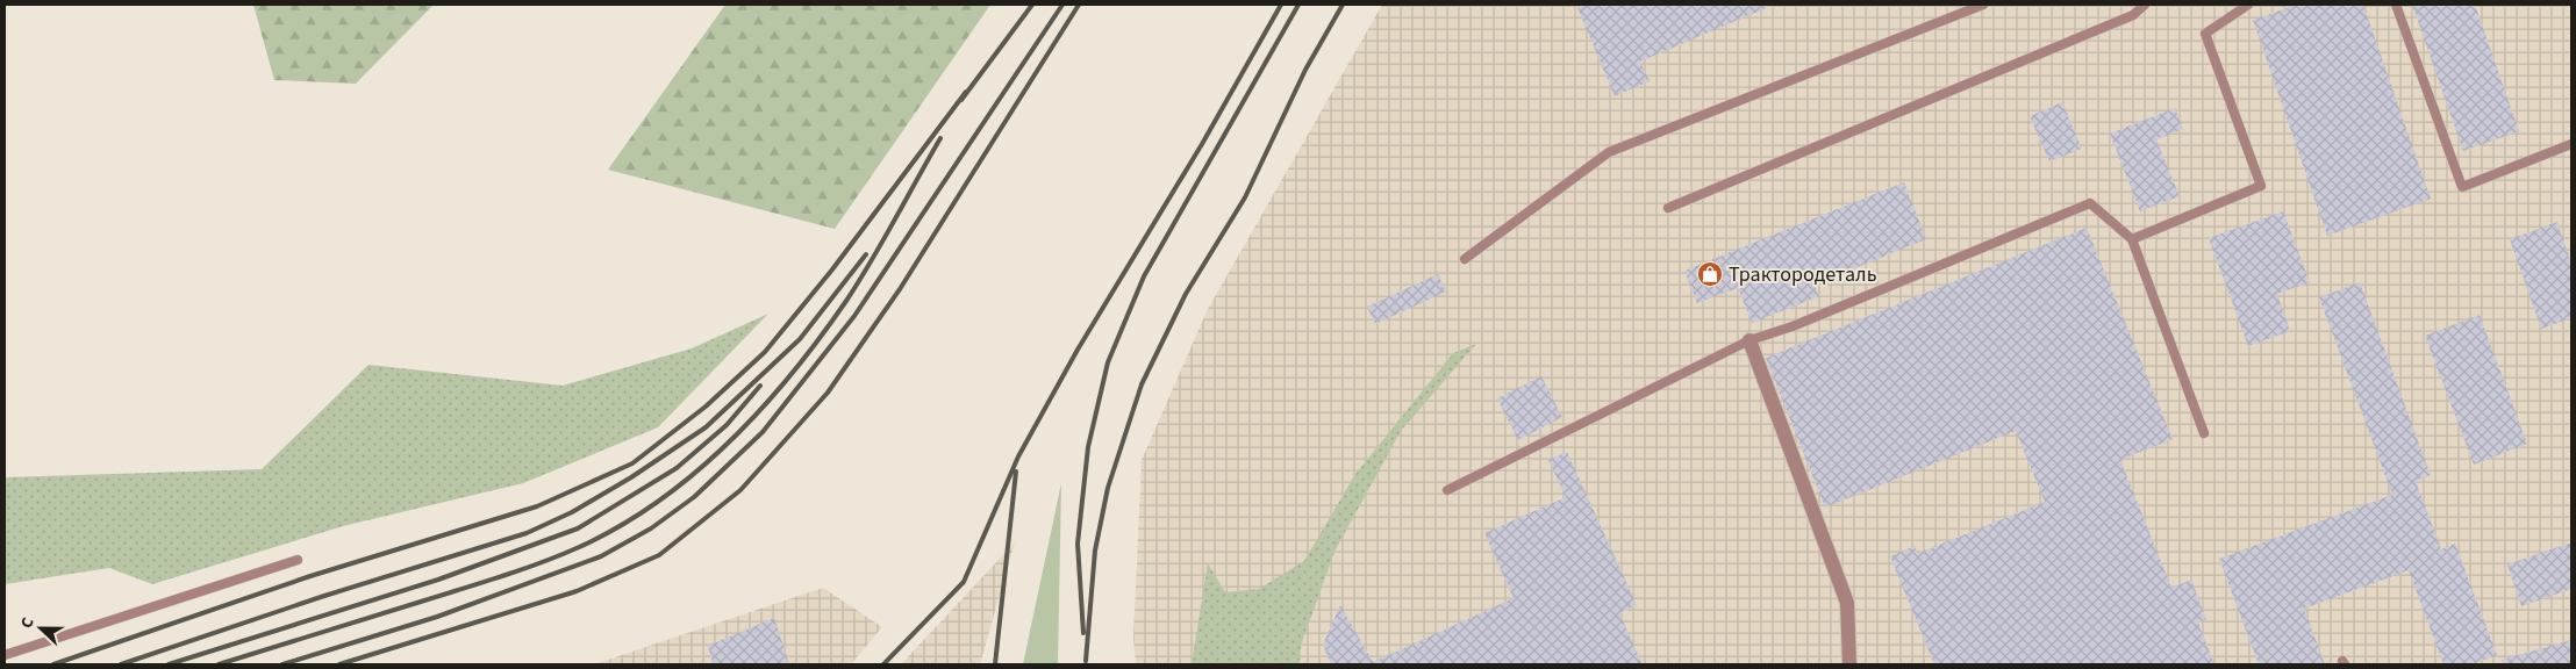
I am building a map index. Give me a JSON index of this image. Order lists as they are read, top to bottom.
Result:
{
  "places": {
    "shop": ["Трактородеталь"]
  },
  "north": "left"
}
